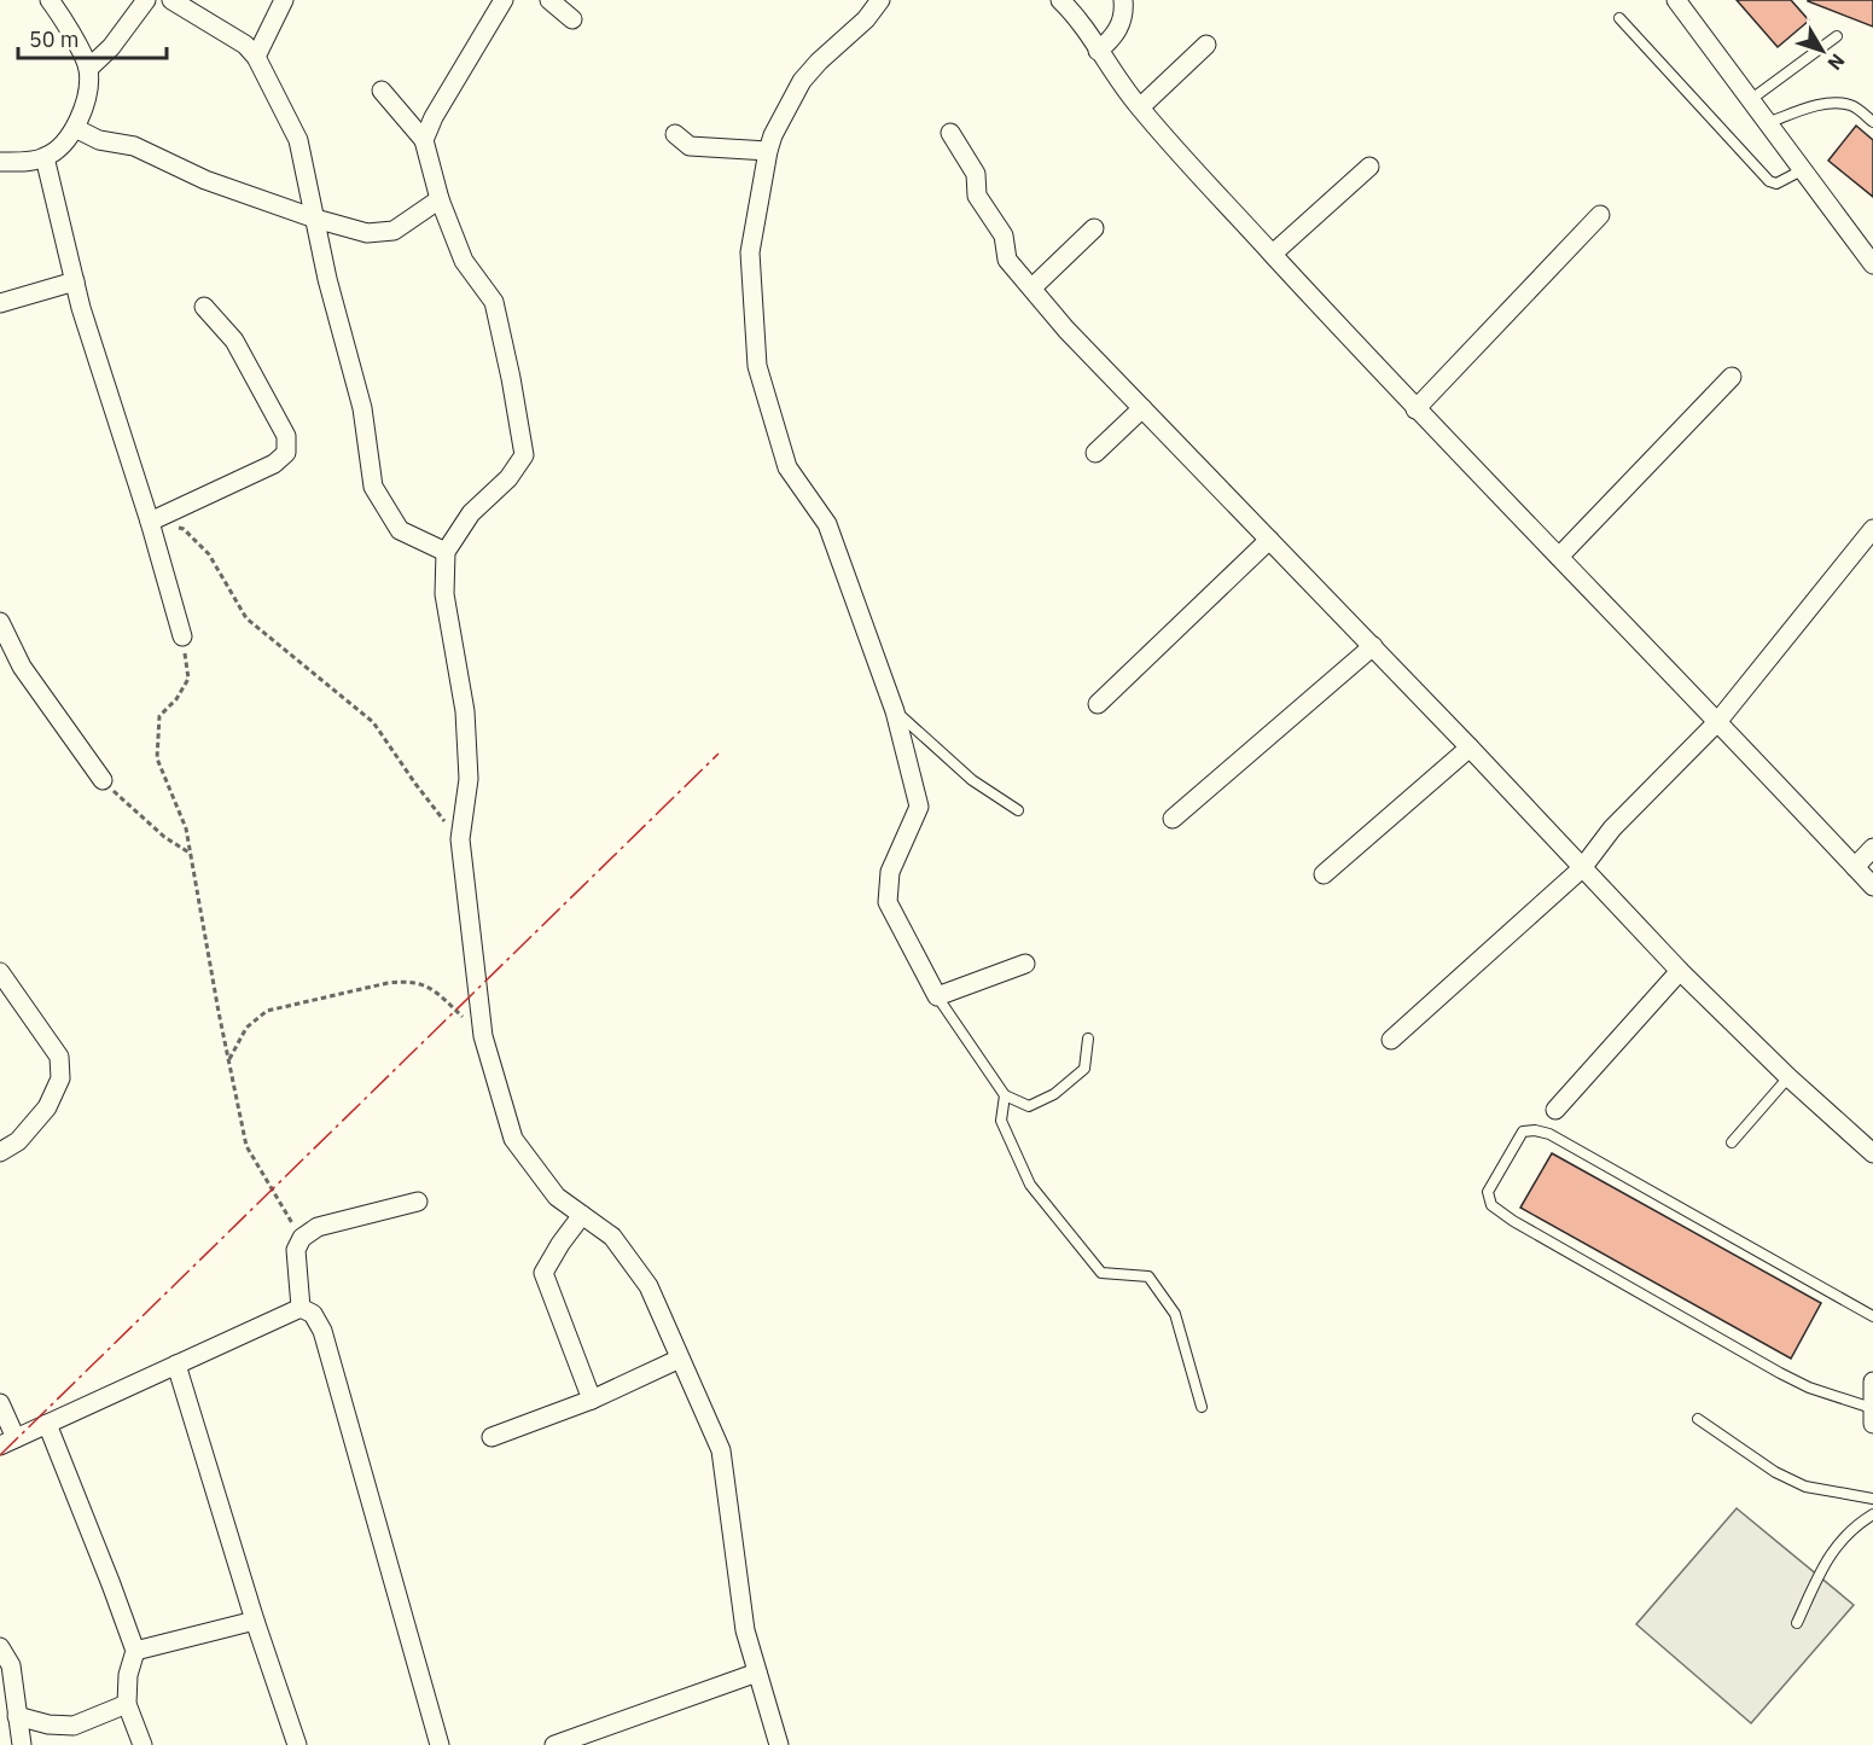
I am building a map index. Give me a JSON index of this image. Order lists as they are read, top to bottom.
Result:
{
  "scale_bar": "50 m",
  "north": "bottom right"
}
